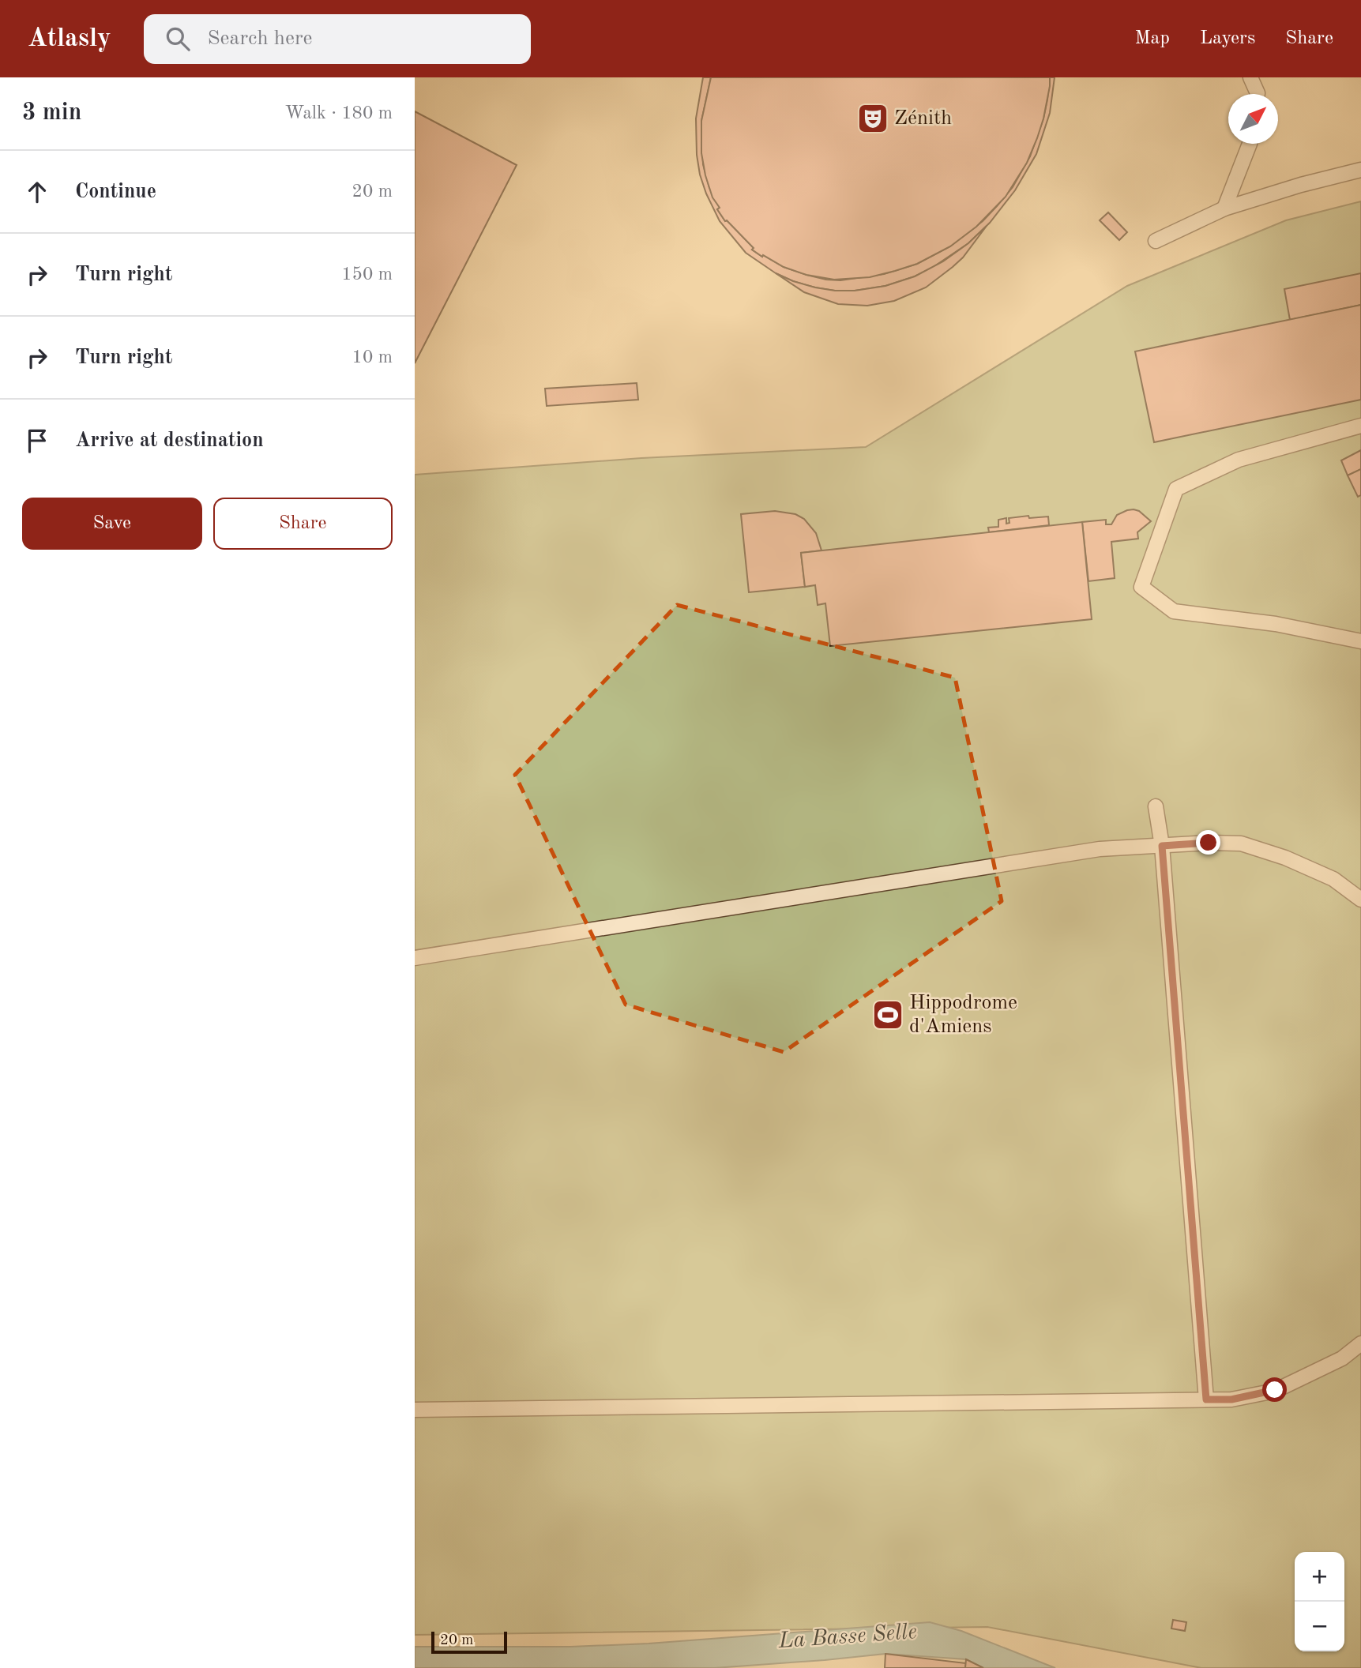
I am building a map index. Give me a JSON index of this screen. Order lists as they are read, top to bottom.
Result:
{
  "water": ["La Basse Selle"],
  "places": {
    "theatre": ["Zénith"],
    "sports": ["Hippodrome d'Amiens"]
  },
  "scale_bar": "20 m",
  "north": "top right",
  "page": {
    "header": "Atlasly",
    "search": "Search here",
    "nav": ["Map", "Layers", "Share"],
    "heading": ["3 min", "Walk · 180 m"],
    "list": [
      ["Continue", "20 m"],
      ["Turn right", "150 m"],
      ["Turn right", "10 m"],
      "Arrive at destination"
    ],
    "buttons": ["Save", "Share"],
    "map_buttons": ["+", "−"],
    "scale": "20 m"
  }
}
